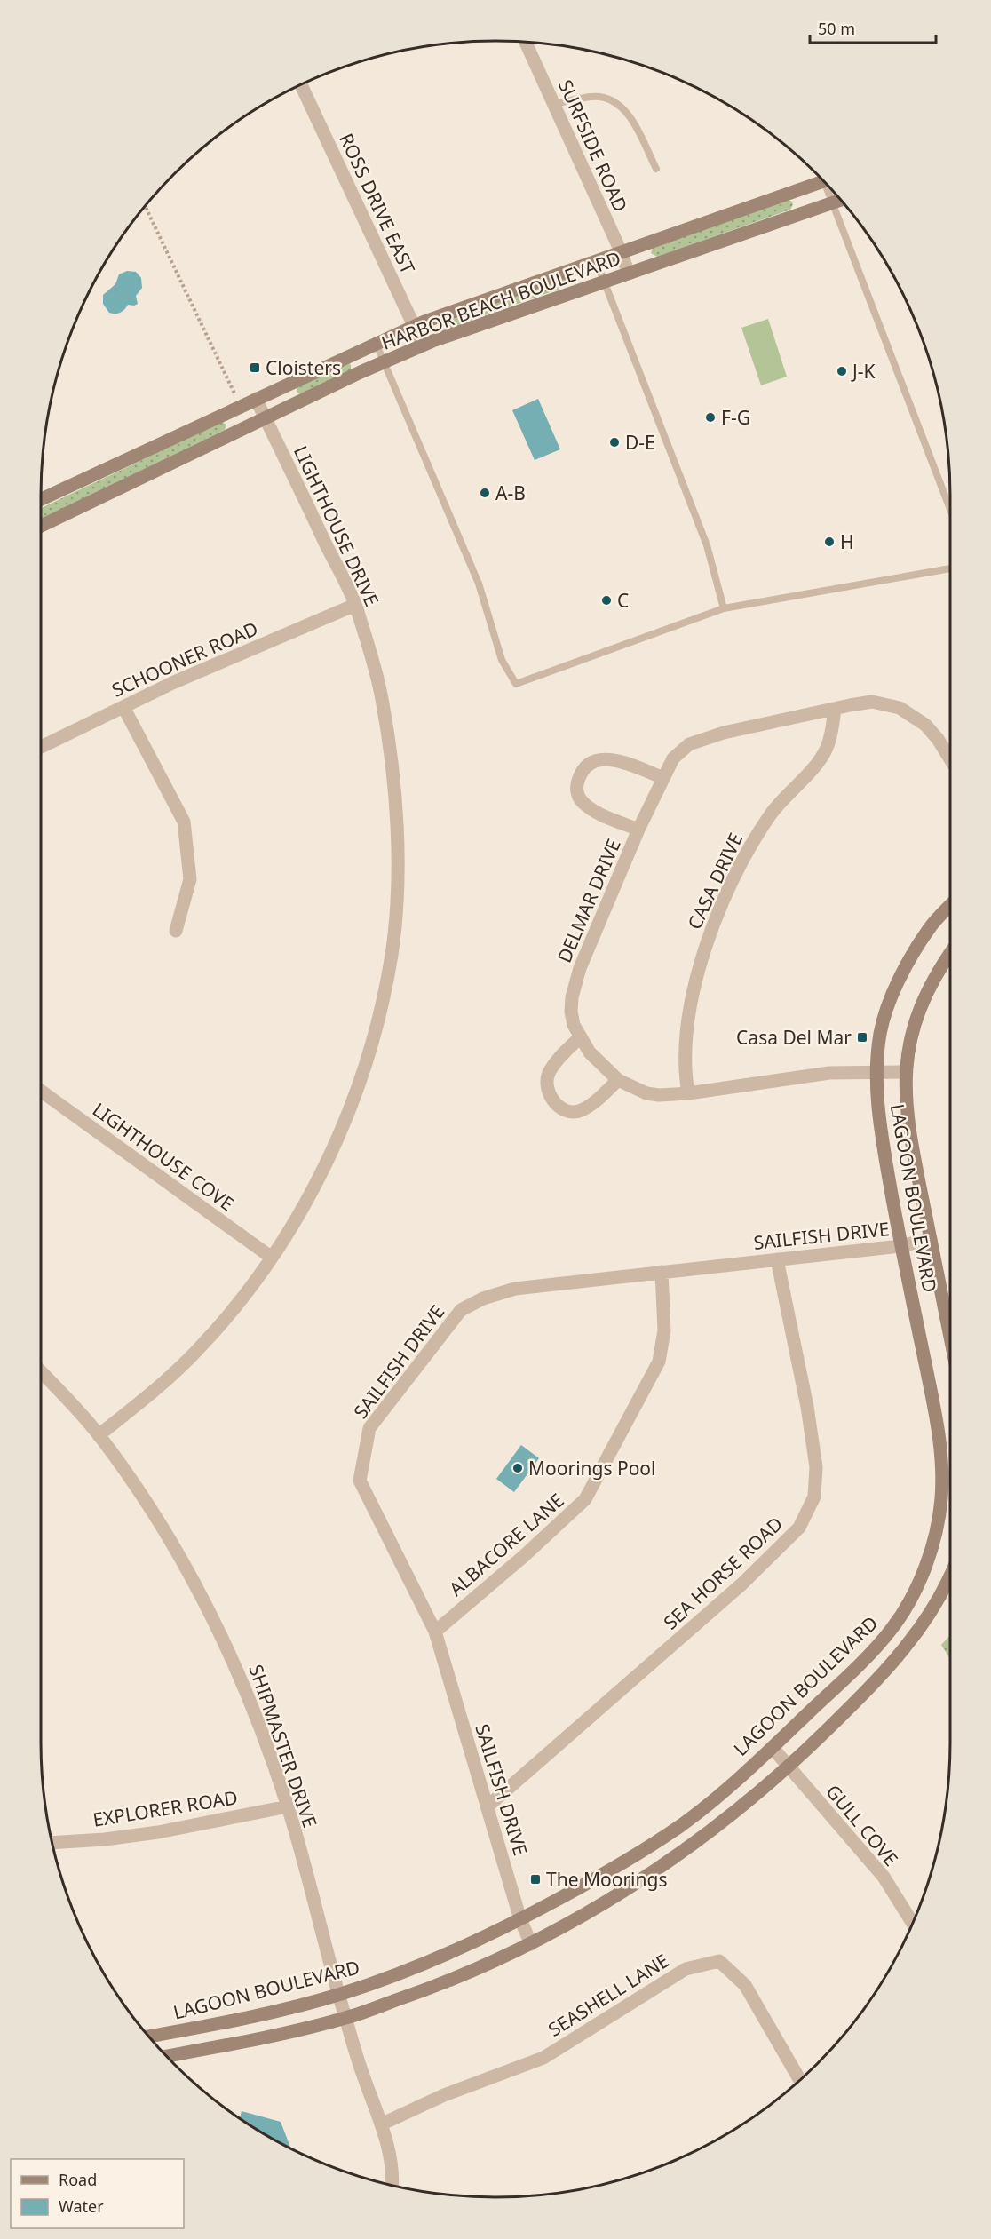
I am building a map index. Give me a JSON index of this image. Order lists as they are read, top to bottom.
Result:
{
  "streets": {
    "street": [
      "SURFSIDE ROAD",
      "ROSS DRIVE EAST",
      "HARBOR BEACH BOULEVARD",
      "LIGHTHOUSE DRIVE",
      "SCHOONER ROAD",
      "CASA DRIVE",
      "DELMAR DRIVE",
      "LIGHTHOUSE COVE",
      "LAGOON BOULEVARD",
      "SAILFISH DRIVE",
      "ALBACORE LANE",
      "SEA HORSE ROAD",
      "SHIPMASTER DRIVE",
      "EXPLORER ROAD",
      "GULL COVE",
      "SEASHELL LANE"
    ]
  },
  "crossings": [
    ["SURFSIDE ROAD", "HARBOR BEACH BOULEVARD"],
    ["ROSS DRIVE EAST", "HARBOR BEACH BOULEVARD"],
    ["HARBOR BEACH BOULEVARD", "LIGHTHOUSE DRIVE"],
    ["LIGHTHOUSE DRIVE", "SCHOONER ROAD"],
    ["LIGHTHOUSE DRIVE", "LIGHTHOUSE COVE"],
    ["LIGHTHOUSE DRIVE", "SHIPMASTER DRIVE"],
    ["CASA DRIVE", "DELMAR DRIVE"],
    ["DELMAR DRIVE", "LAGOON BOULEVARD"],
    ["LAGOON BOULEVARD", "SAILFISH DRIVE"],
    ["LAGOON BOULEVARD", "SHIPMASTER DRIVE"],
    ["LAGOON BOULEVARD", "GULL COVE"],
    ["SAILFISH DRIVE", "ALBACORE LANE"],
    ["SAILFISH DRIVE", "SEA HORSE ROAD"],
    ["SHIPMASTER DRIVE", "EXPLORER ROAD"],
    ["SHIPMASTER DRIVE", "SEASHELL LANE"]
  ],
  "places": {
    "transit": ["Cloisters", "Casa Del Mar", "The Moorings"],
    "other": [
      "J-K",
      "F-G",
      "D-E",
      "A-B",
      "H",
      "C",
      "Moorings Pool"
    ]
  },
  "legend": ["Road", "Water"],
  "scale_bar": "50 m"
}
